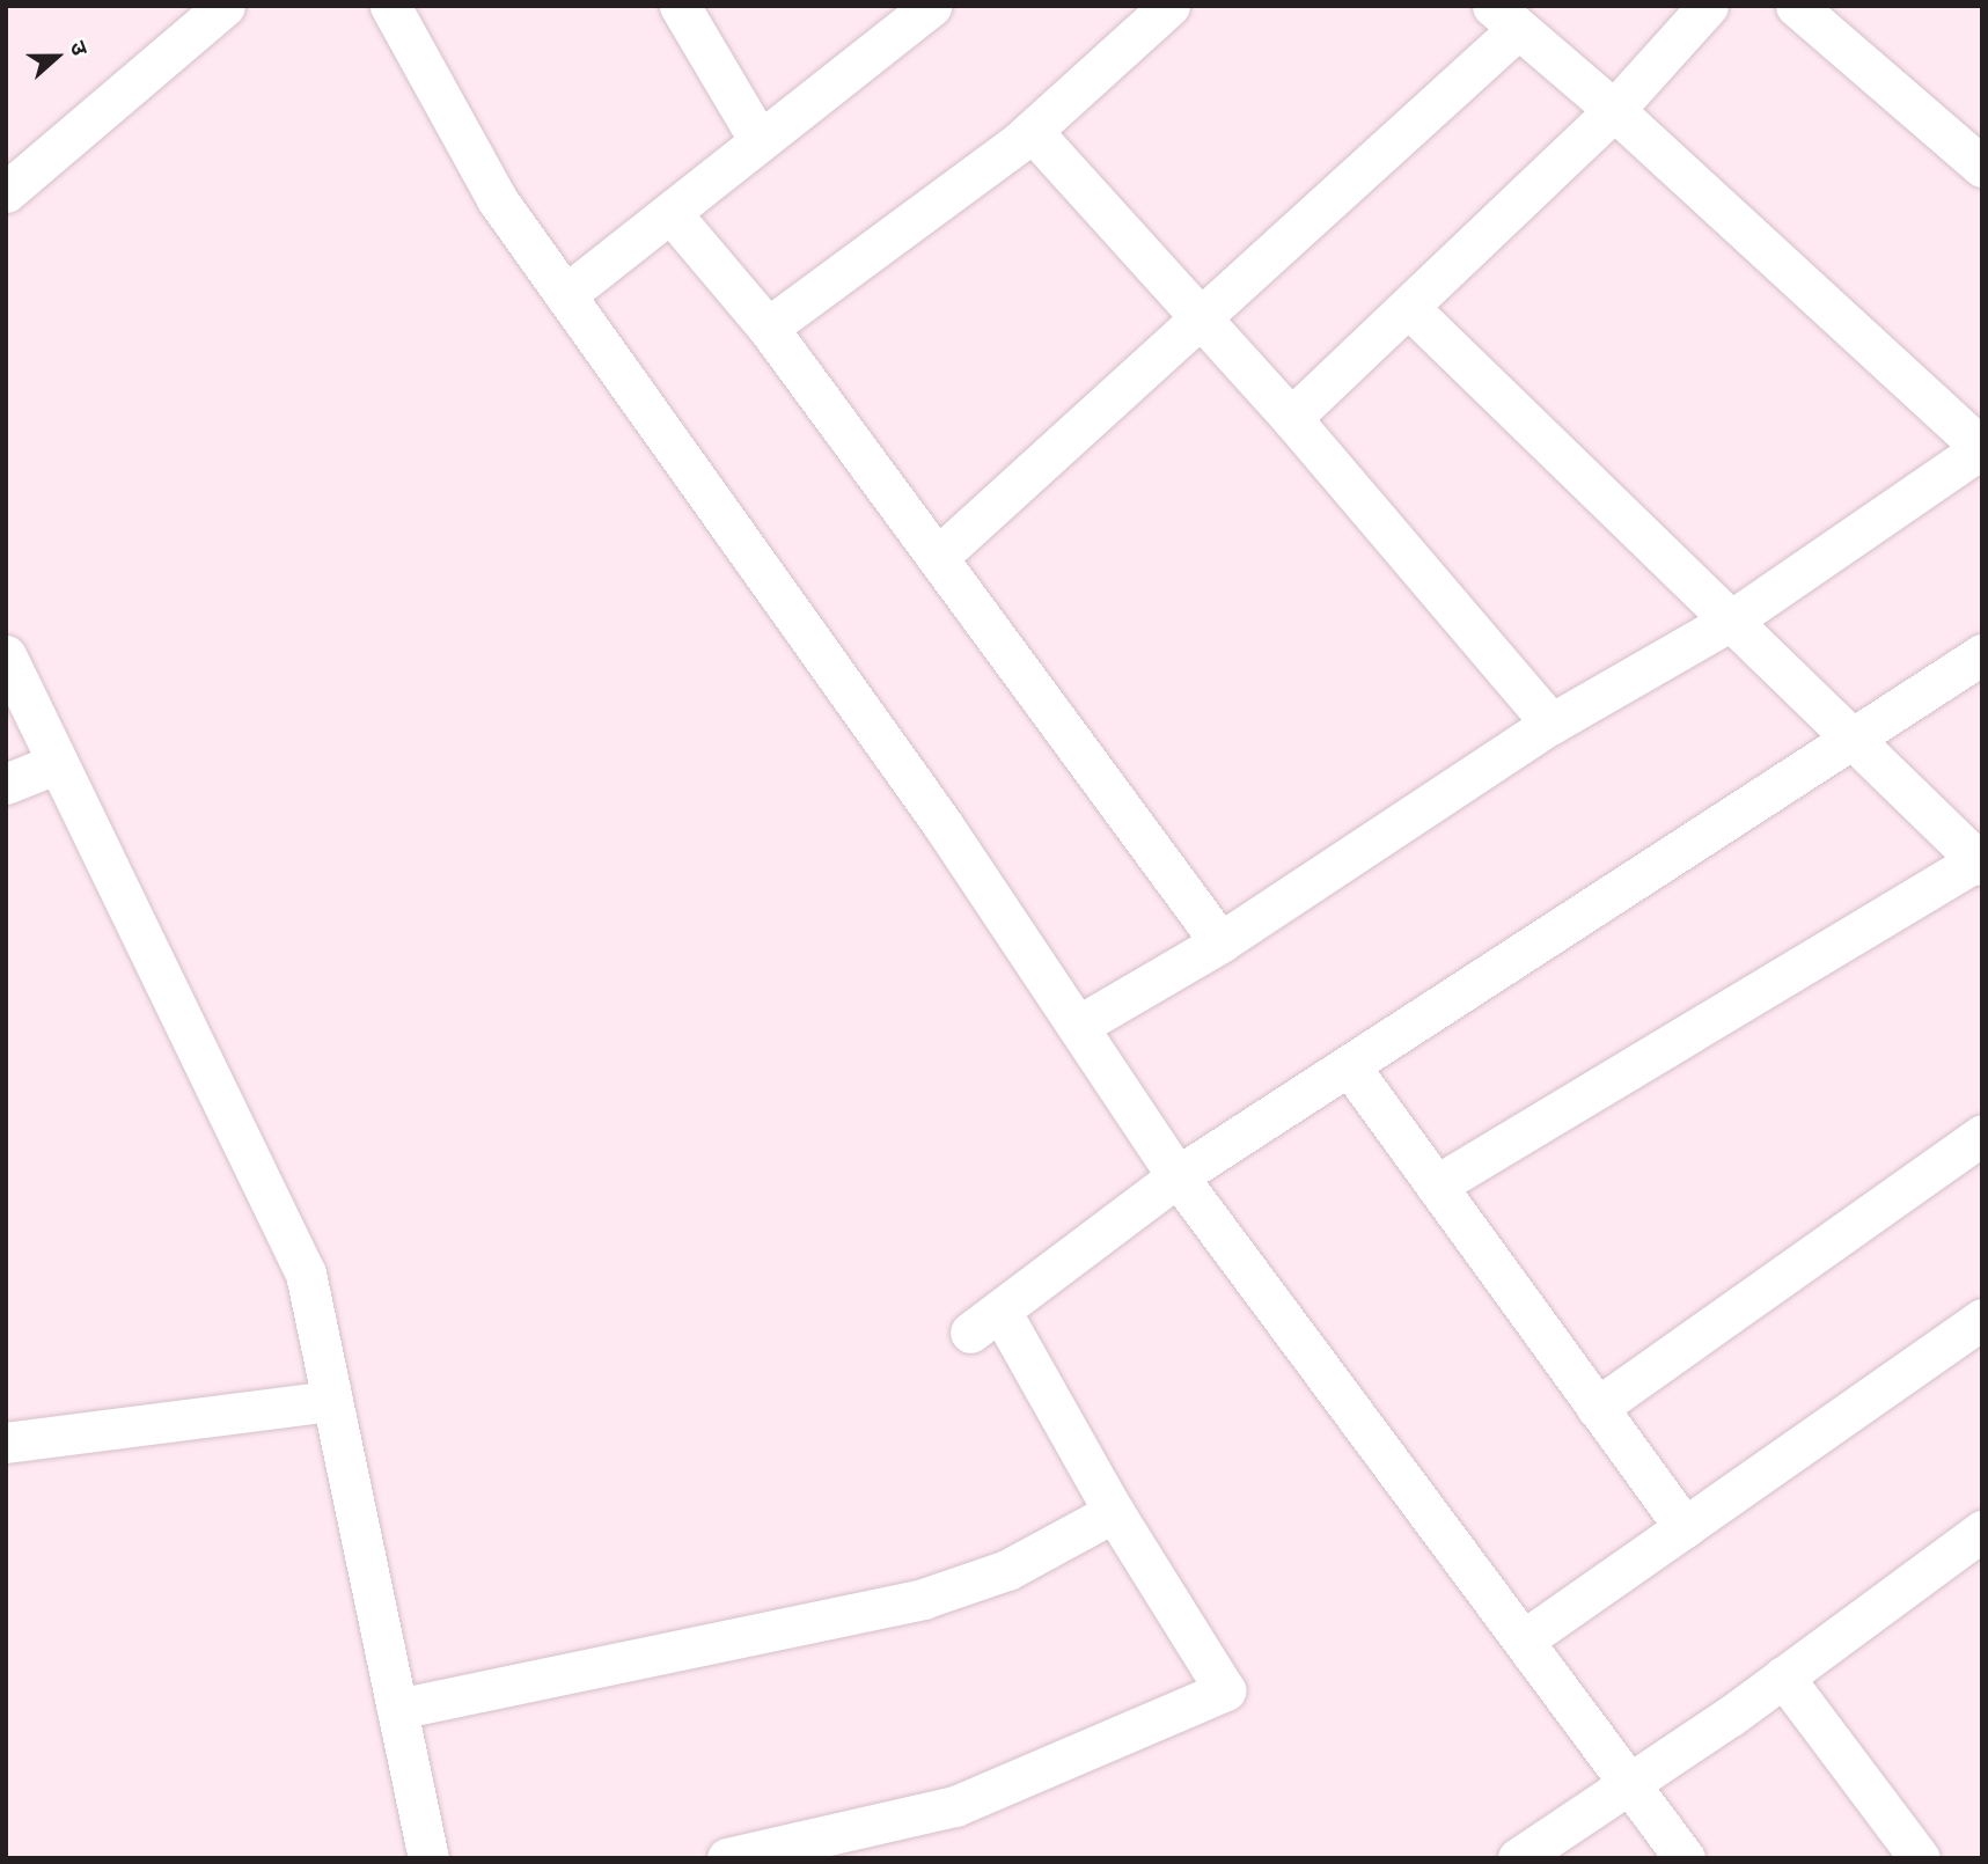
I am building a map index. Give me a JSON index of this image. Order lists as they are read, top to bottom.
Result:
{
  "north": "right"
}
